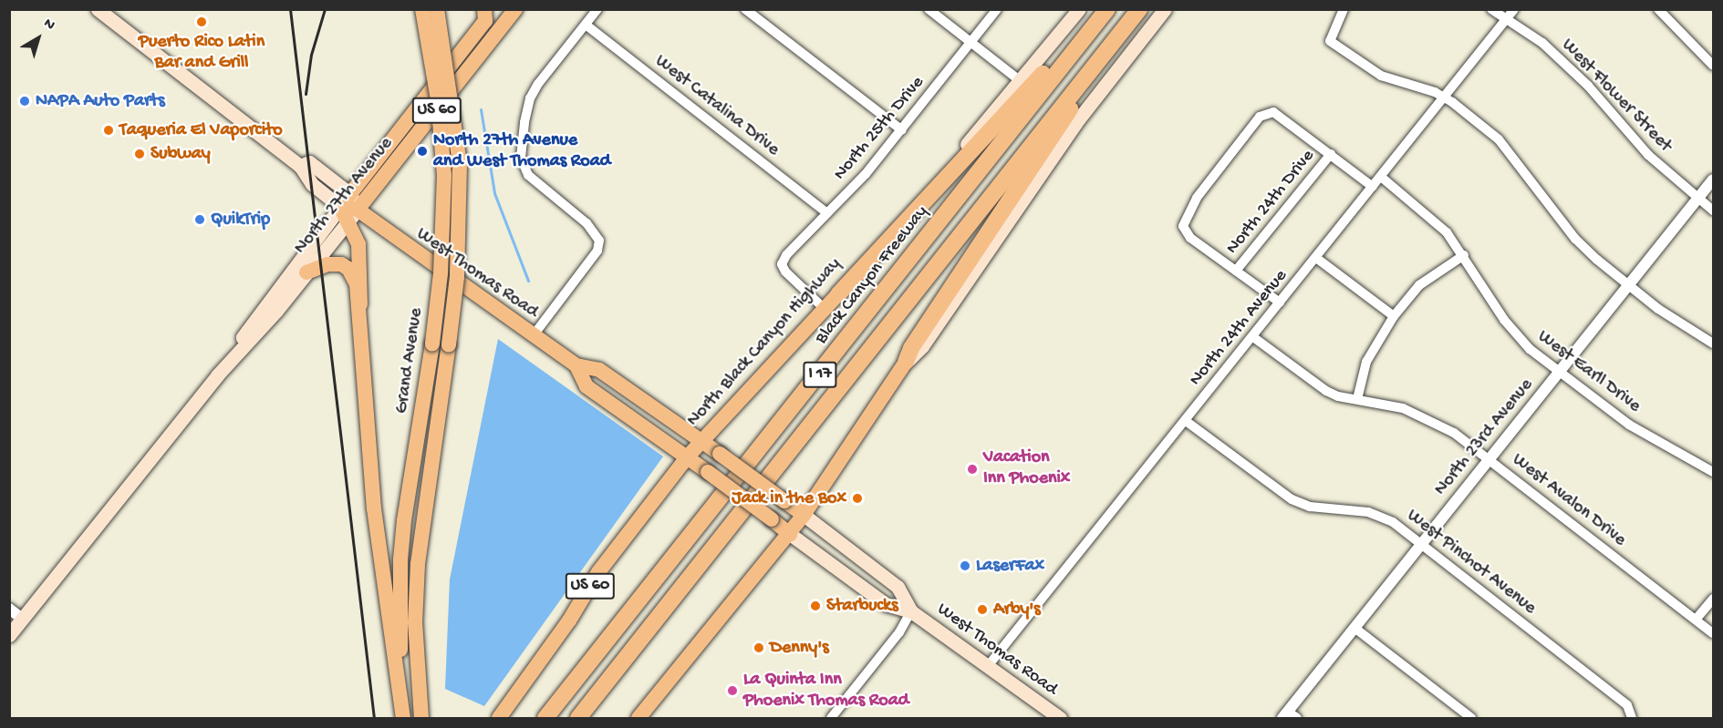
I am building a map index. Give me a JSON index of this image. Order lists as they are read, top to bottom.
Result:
{
  "streets": {
    "highway": ["Black Canyon Freeway", "I 17"],
    "main road": [
      "US 60",
      "North 27th Avenue",
      "West Thomas Road",
      "North Black Canyon Highway",
      "Grand Avenue"
    ],
    "street": [
      "West Flower Street",
      "West Catalina Drive",
      "North 25th Drive",
      "North 24th Drive",
      "North 24th Avenue",
      "West Earll Drive",
      "North 23rd Avenue",
      "West Avalon Drive",
      "West Pinchot Avenue"
    ]
  },
  "crossings": [
    ["West Flower Street", "North 24th Avenue"],
    ["West Flower Street", "North 23rd Avenue"],
    ["West Catalina Drive", "North 25th Drive"],
    ["North 25th Drive", "North Black Canyon Highway"],
    ["North 27th Avenue", "West Thomas Road"],
    ["West Thomas Road", "North 24th Avenue"],
    ["West Thomas Road", "North Black Canyon Highway"],
    ["North 24th Avenue", "West Earll Drive"],
    ["North 24th Avenue", "West Avalon Drive"],
    ["North 24th Avenue", "West Pinchot Avenue"],
    ["West Earll Drive", "North 23rd Avenue"],
    ["North 23rd Avenue", "West Avalon Drive"],
    ["North 23rd Avenue", "West Pinchot Avenue"]
  ],
  "places": [
    "Puerto Rico Latin Bar and Grill",
    "NAPA Auto Parts",
    "Taqueria El Vaporcito",
    "North 27th Avenue and West Thomas Road",
    "Subway",
    "QuikTrip",
    "Vacation Inn Phoenix",
    "Jack in the Box",
    "LaserFax",
    "Starbucks",
    "Arby's",
    "Denny's",
    "La Quinta Inn Phoenix Thomas Road"
  ],
  "north": "top right"
}
